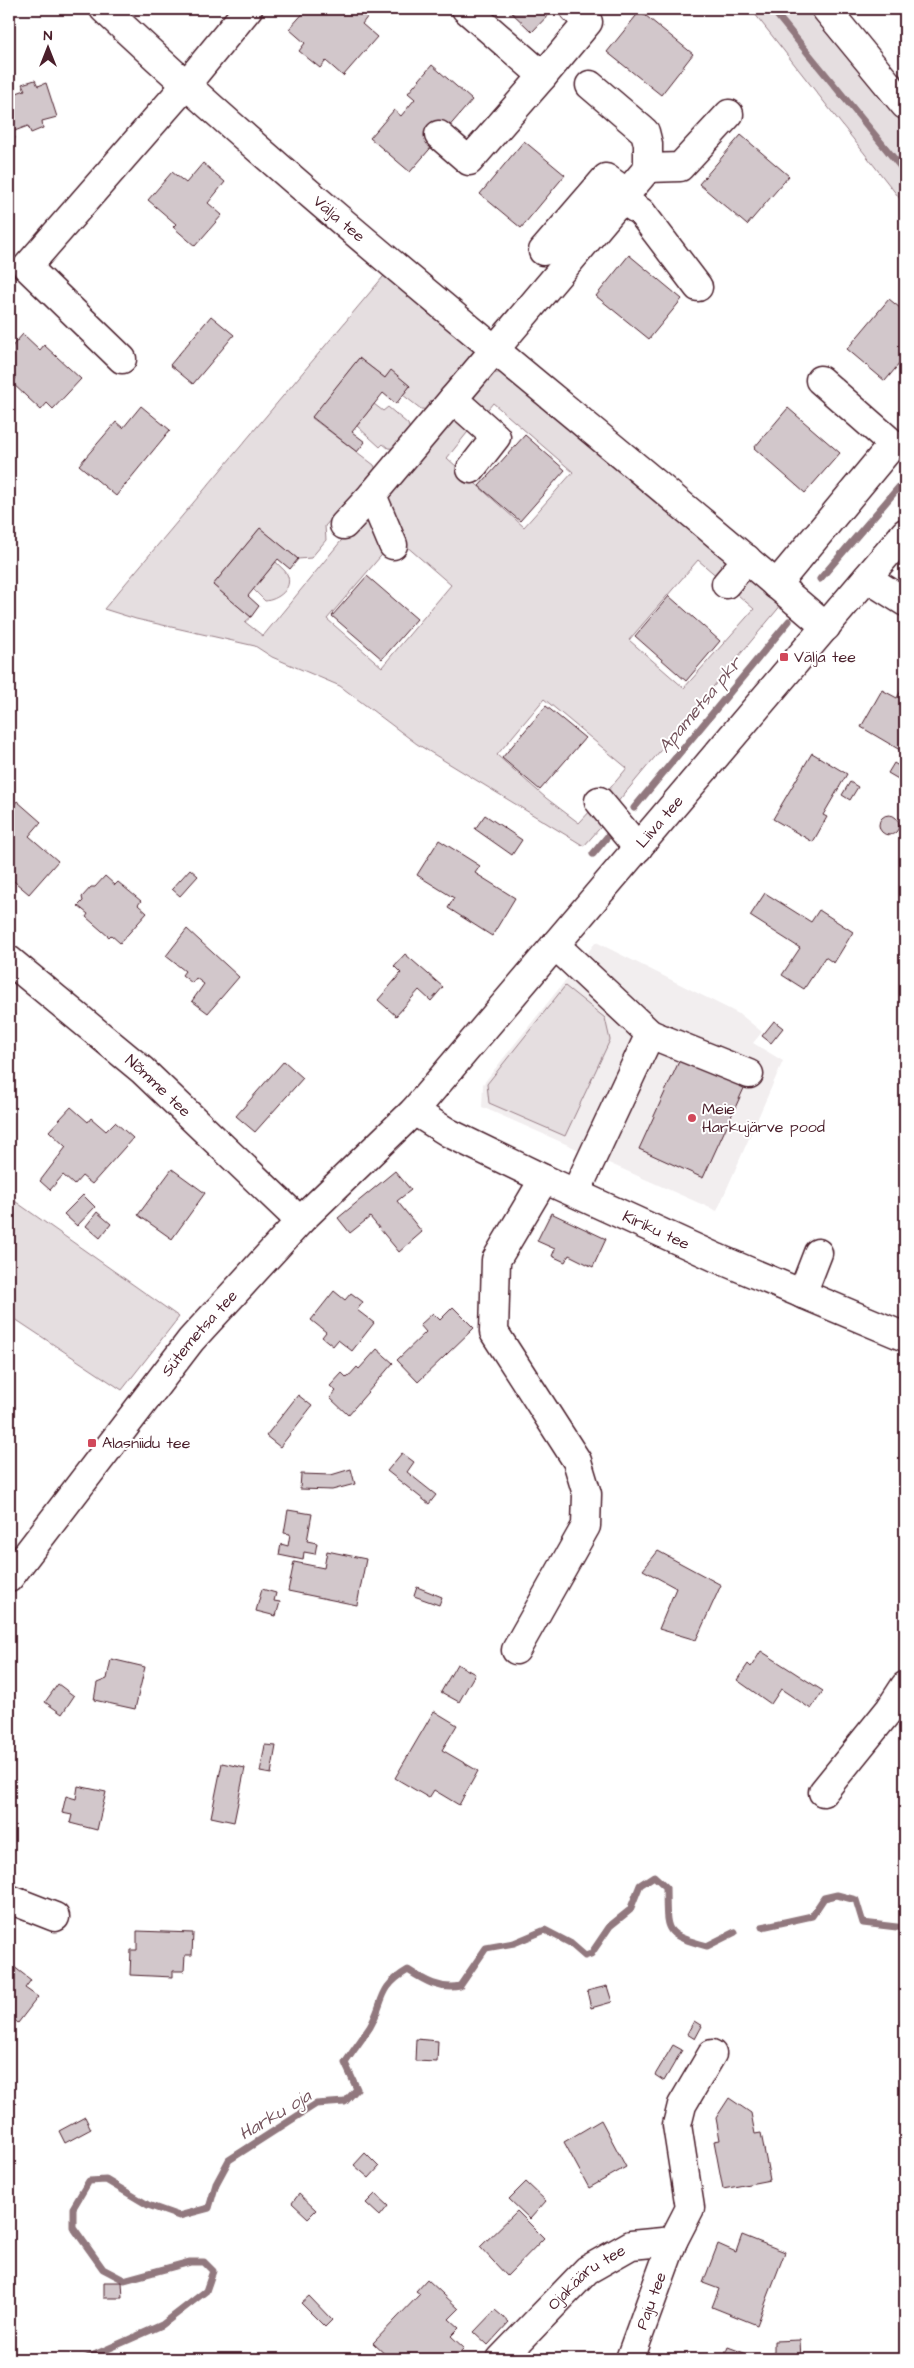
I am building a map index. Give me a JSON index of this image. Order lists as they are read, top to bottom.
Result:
{
  "streets": {
    "street": [
      "Välja tee",
      "Liiva tee",
      "Nõmme tee",
      "Kiriku tee",
      "Sütemetsa tee",
      "Ojakääru tee",
      "Paju tee"
    ]
  },
  "crossings": [
    ["Välja tee", "Liiva tee"],
    ["Liiva tee", "Kiriku tee"],
    ["Liiva tee", "Sütemetsa tee"],
    ["Nõmme tee", "Sütemetsa tee"],
    ["Kiriku tee", "Sütemetsa tee"],
    ["Ojakääru tee", "Paju tee"]
  ],
  "water": ["Apametsa pkr", "Harku oja"],
  "places": {
    "transit": ["Välja tee", "Alasniidu tee"],
    "other": ["Meie Harkujärve pood"]
  },
  "north": "top"
}
